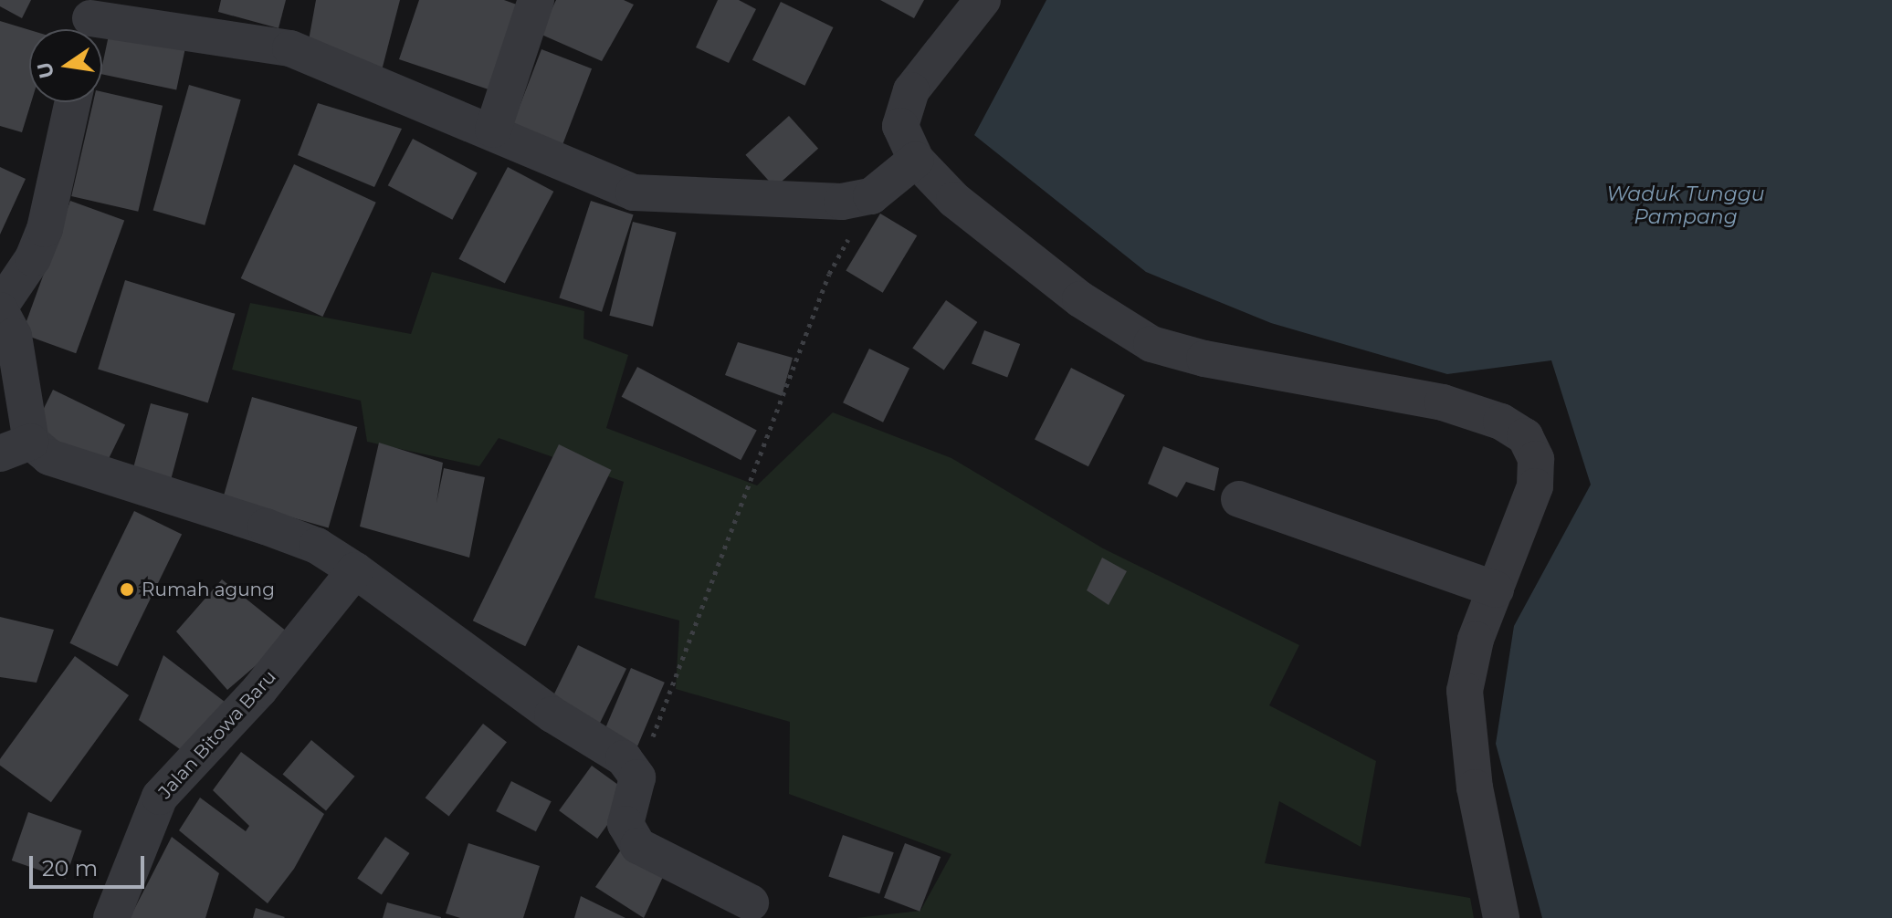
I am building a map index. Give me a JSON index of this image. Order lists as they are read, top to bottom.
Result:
{
  "streets": {
    "street": ["Jalan Bitowa Baru"]
  },
  "water": ["Waduk Tunggu Pampang"],
  "places": ["Rumah agung"],
  "scale_bar": "20 m",
  "north": "left"
}
